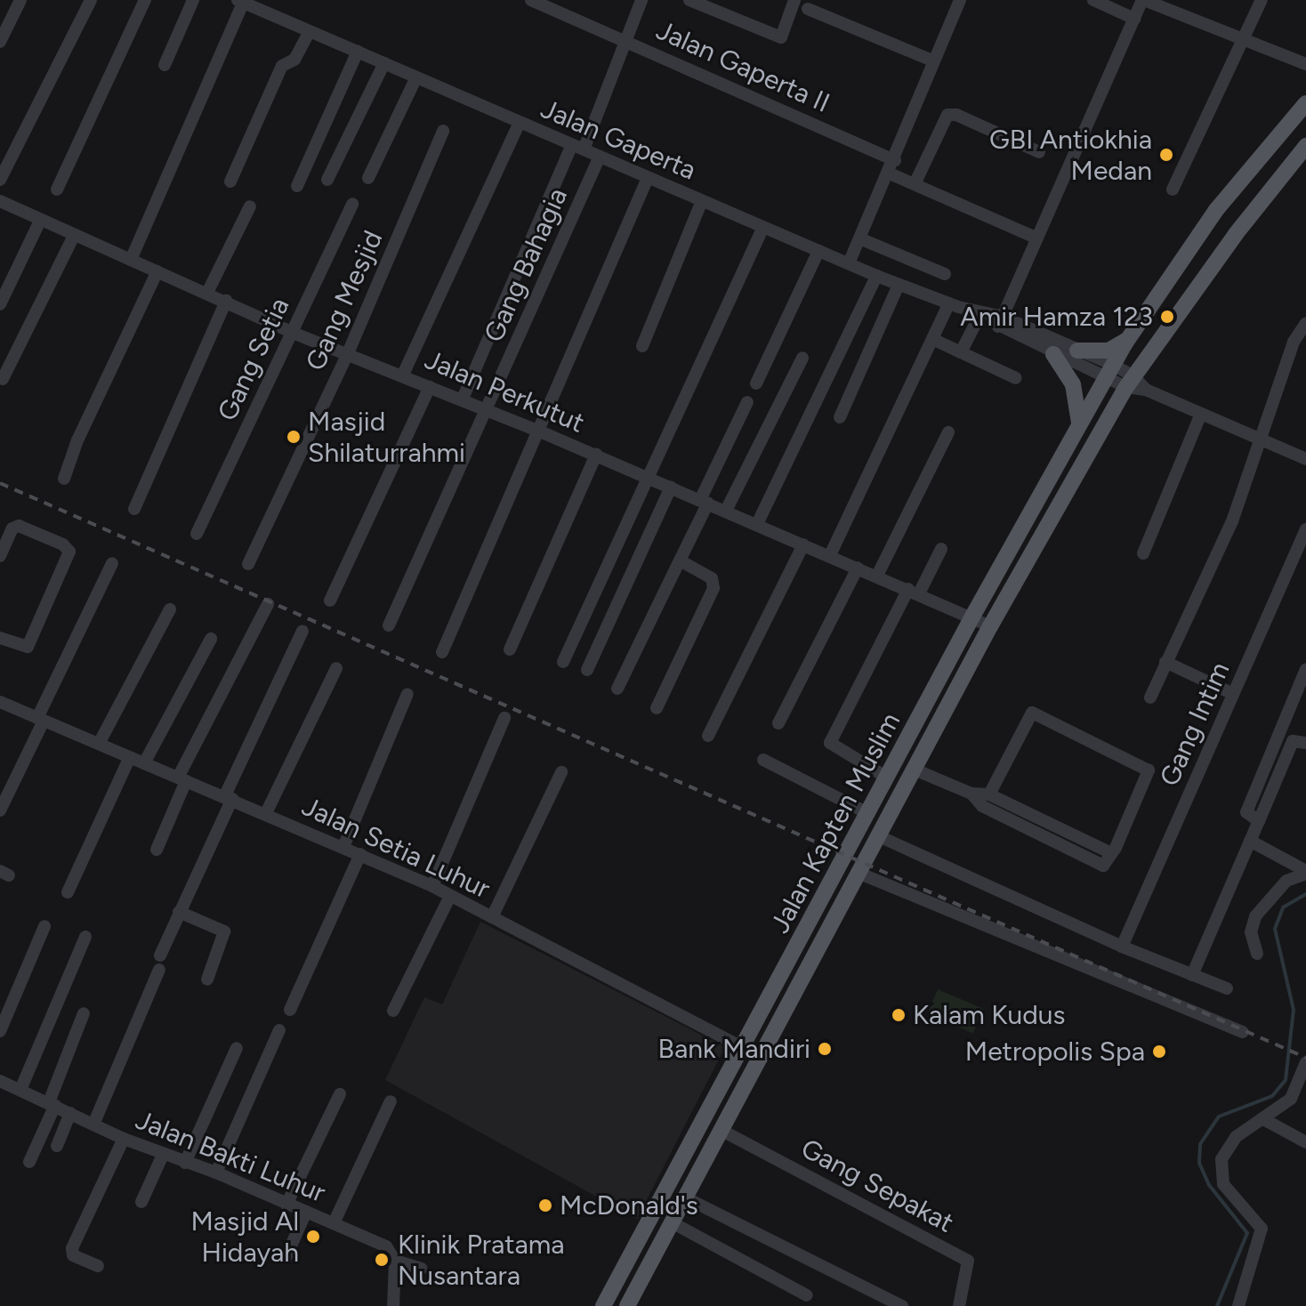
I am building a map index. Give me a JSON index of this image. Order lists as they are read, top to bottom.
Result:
{
  "streets": {
    "main road": ["Jalan Kapten Muslim"],
    "street": [
      "Jalan Gaperta II",
      "Jalan Gaperta",
      "Gang Bahagia",
      "Gang Mesjid",
      "Gang Setia",
      "Jalan Perkutut",
      "Gang Intim",
      "Jalan Setia Luhur",
      "Jalan Bakti Luhur",
      "Gang Sepakat"
    ]
  },
  "crossings": [
    ["Jalan Gaperta", "Gang Bahagia"],
    ["Jalan Gaperta", "Jalan Kapten Muslim"],
    ["Gang Bahagia", "Jalan Perkutut"],
    ["Gang Mesjid", "Jalan Perkutut"],
    ["Gang Setia", "Jalan Perkutut"],
    ["Jalan Perkutut", "Jalan Kapten Muslim"],
    ["Jalan Kapten Muslim", "Jalan Setia Luhur"],
    ["Jalan Kapten Muslim", "Gang Sepakat"]
  ],
  "places": [
    "GBI Antiokhia Medan",
    "Amir Hamza 123",
    "Masjid Shilaturrahmi",
    "Kalam Kudus",
    "Bank Mandiri",
    "Metropolis Spa",
    "McDonald's",
    "Masjid Al Hidayah",
    "Klinik Pratama Nusantara"
  ]
}
